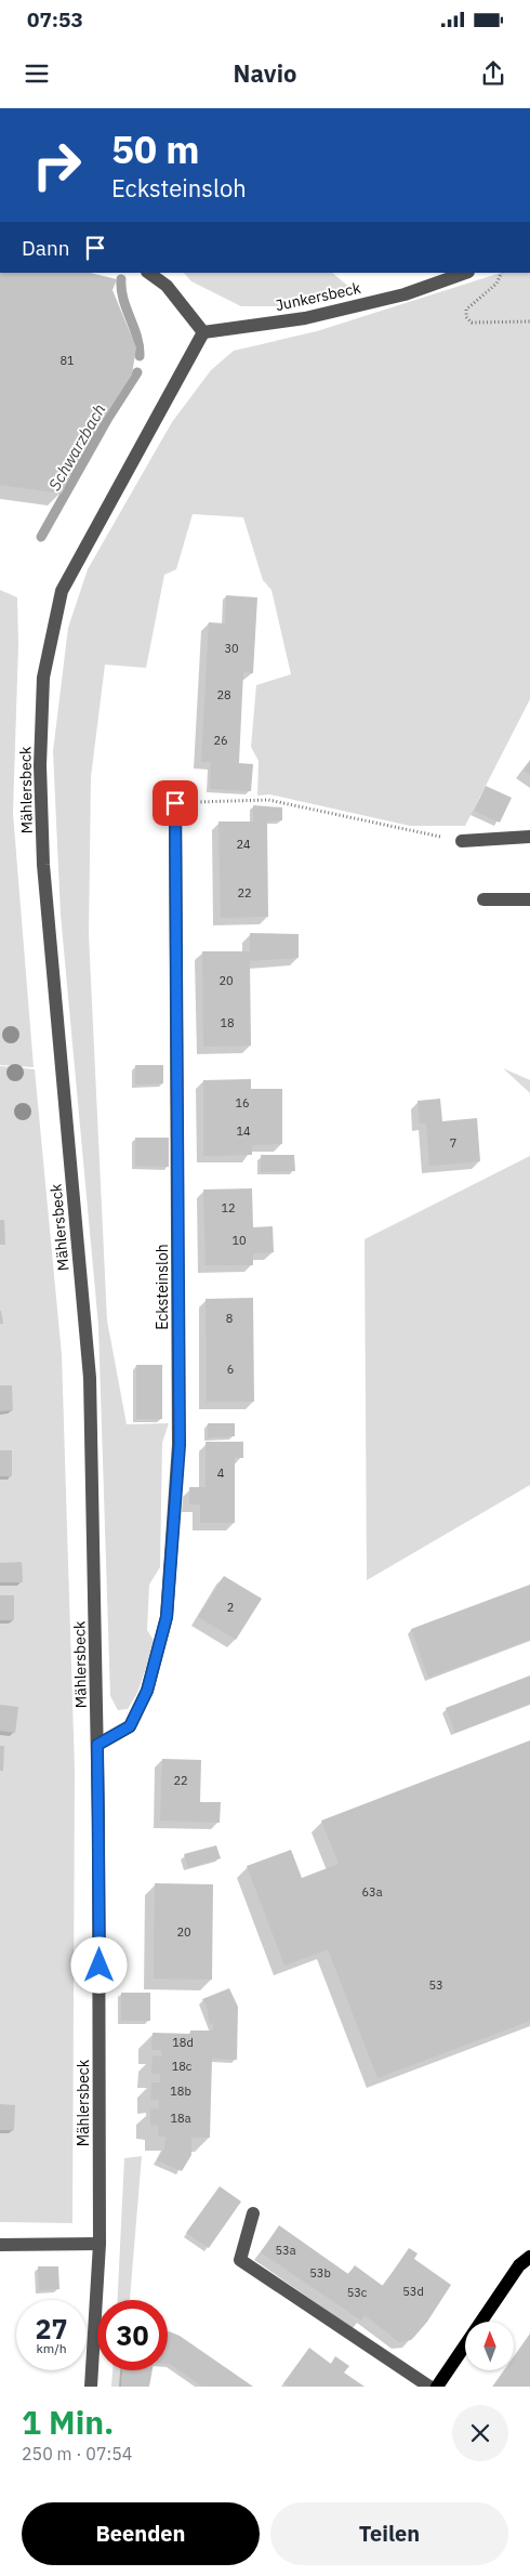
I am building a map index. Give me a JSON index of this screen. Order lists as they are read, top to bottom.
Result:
{
  "streets": {
    "street": ["Junkersbeck", "Mählersbeck", "Ecksteinsloh"]
  },
  "crossings": [
    ["Junkersbeck", "Mählersbeck"],
    ["Mählersbeck", "Ecksteinsloh"]
  ],
  "water": ["Schwarzbach"],
  "house_numbers": [
    "81",
    "30",
    "28",
    "26",
    "24",
    "22",
    "20",
    "18",
    "16",
    "14",
    "7",
    "12",
    "10",
    "8",
    "6",
    "4",
    "2",
    "22",
    "63a",
    "20",
    "53",
    "18d",
    "18c",
    "18b",
    "18a",
    "53a",
    "53b",
    "53d",
    "53c"
  ],
  "north": "top",
  "page": {
    "status": "07:53",
    "header": "Navio",
    "turn": ["50 m", "Ecksteinsloh"],
    "then": "Dann",
    "speed": "27 km/h",
    "limit": "30",
    "heading": ["1 Min.", "250 m · 07:54"],
    "buttons": ["Beenden", "Teilen"]
  }
}
